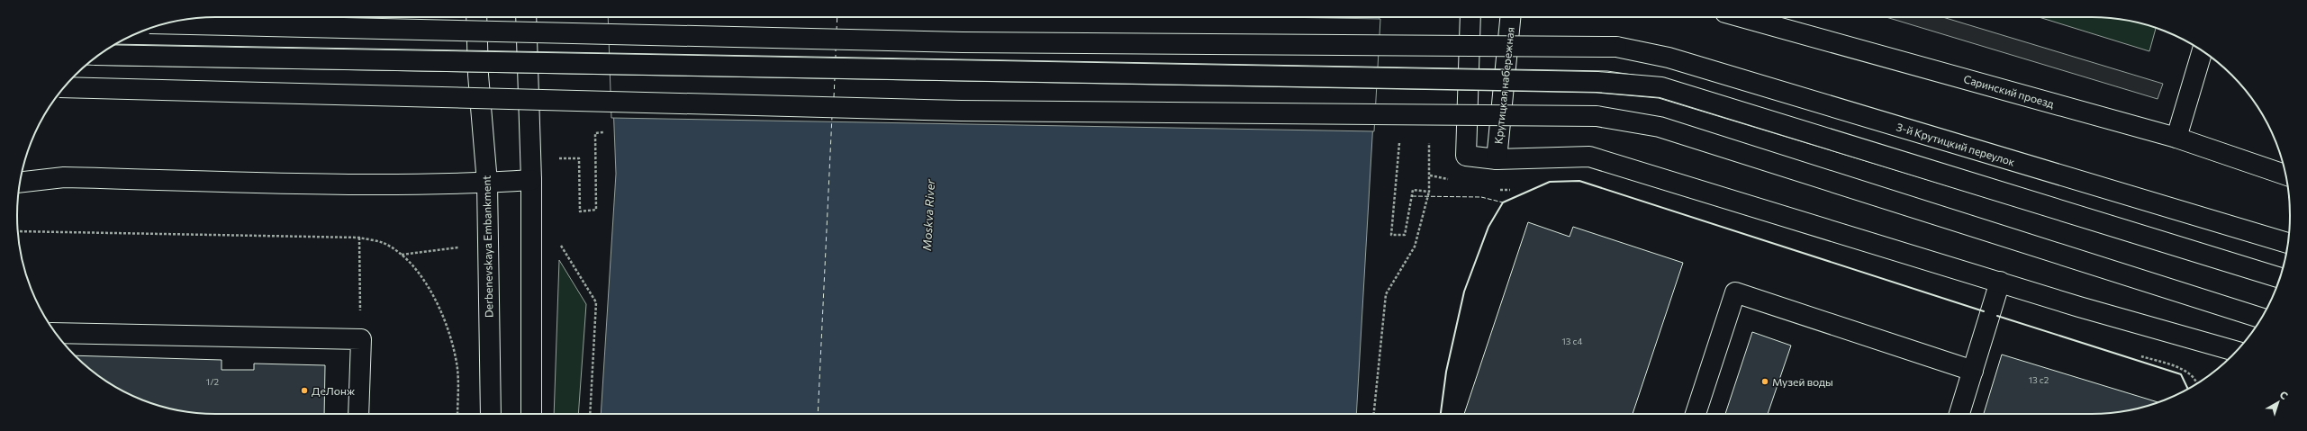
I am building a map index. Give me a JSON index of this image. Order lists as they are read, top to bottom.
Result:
{
  "streets": {
    "main road": [
      "Крутицкая набережная",
      "Саринский проезд",
      "3-й Крутицкий переулок",
      "Derbenevskaya Embankment"
    ]
  },
  "water": ["Moskva River"],
  "places": ["Музей воды", "ДеЛонж"],
  "house_numbers": ["13 с4", "13 с2", "1/2"],
  "north": "top right"
}
